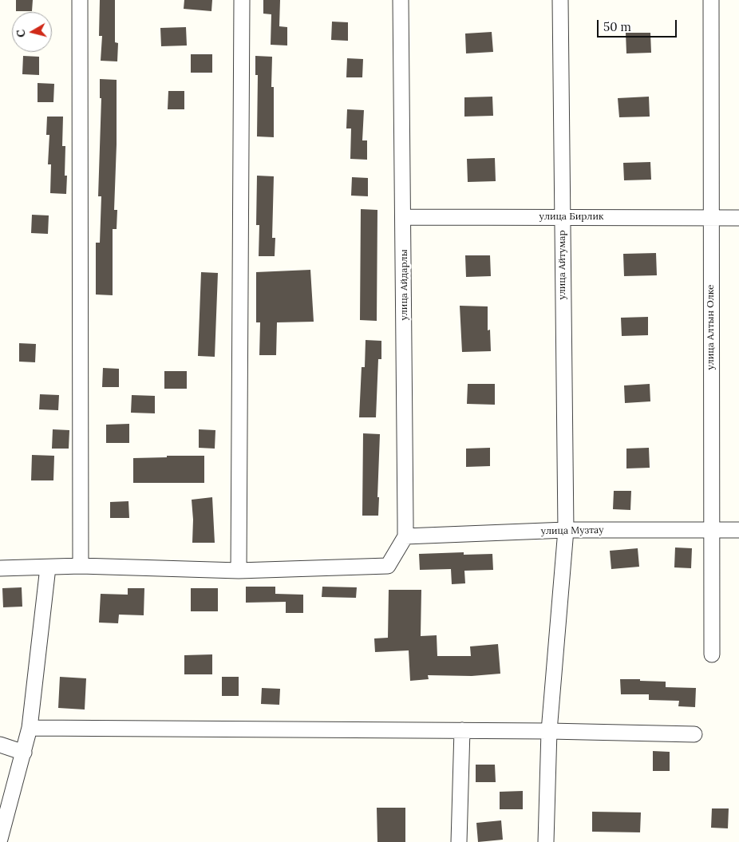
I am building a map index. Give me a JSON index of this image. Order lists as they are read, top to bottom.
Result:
{
  "streets": {
    "street": [
      "улица Бирлик",
      "улица Айтумар",
      "улица Айдарлы",
      "улица Алтын Олке",
      "улица Музтау"
    ]
  },
  "crossings": [
    ["улица Бирлик", "улица Айтумар"],
    ["улица Бирлик", "улица Айдарлы"],
    ["улица Бирлик", "улица Алтын Олке"],
    ["улица Айтумар", "улица Музтау"],
    ["улица Айдарлы", "улица Музтау"],
    ["улица Алтын Олке", "улица Музтау"]
  ],
  "scale_bar": "50 m",
  "north": "left"
}
